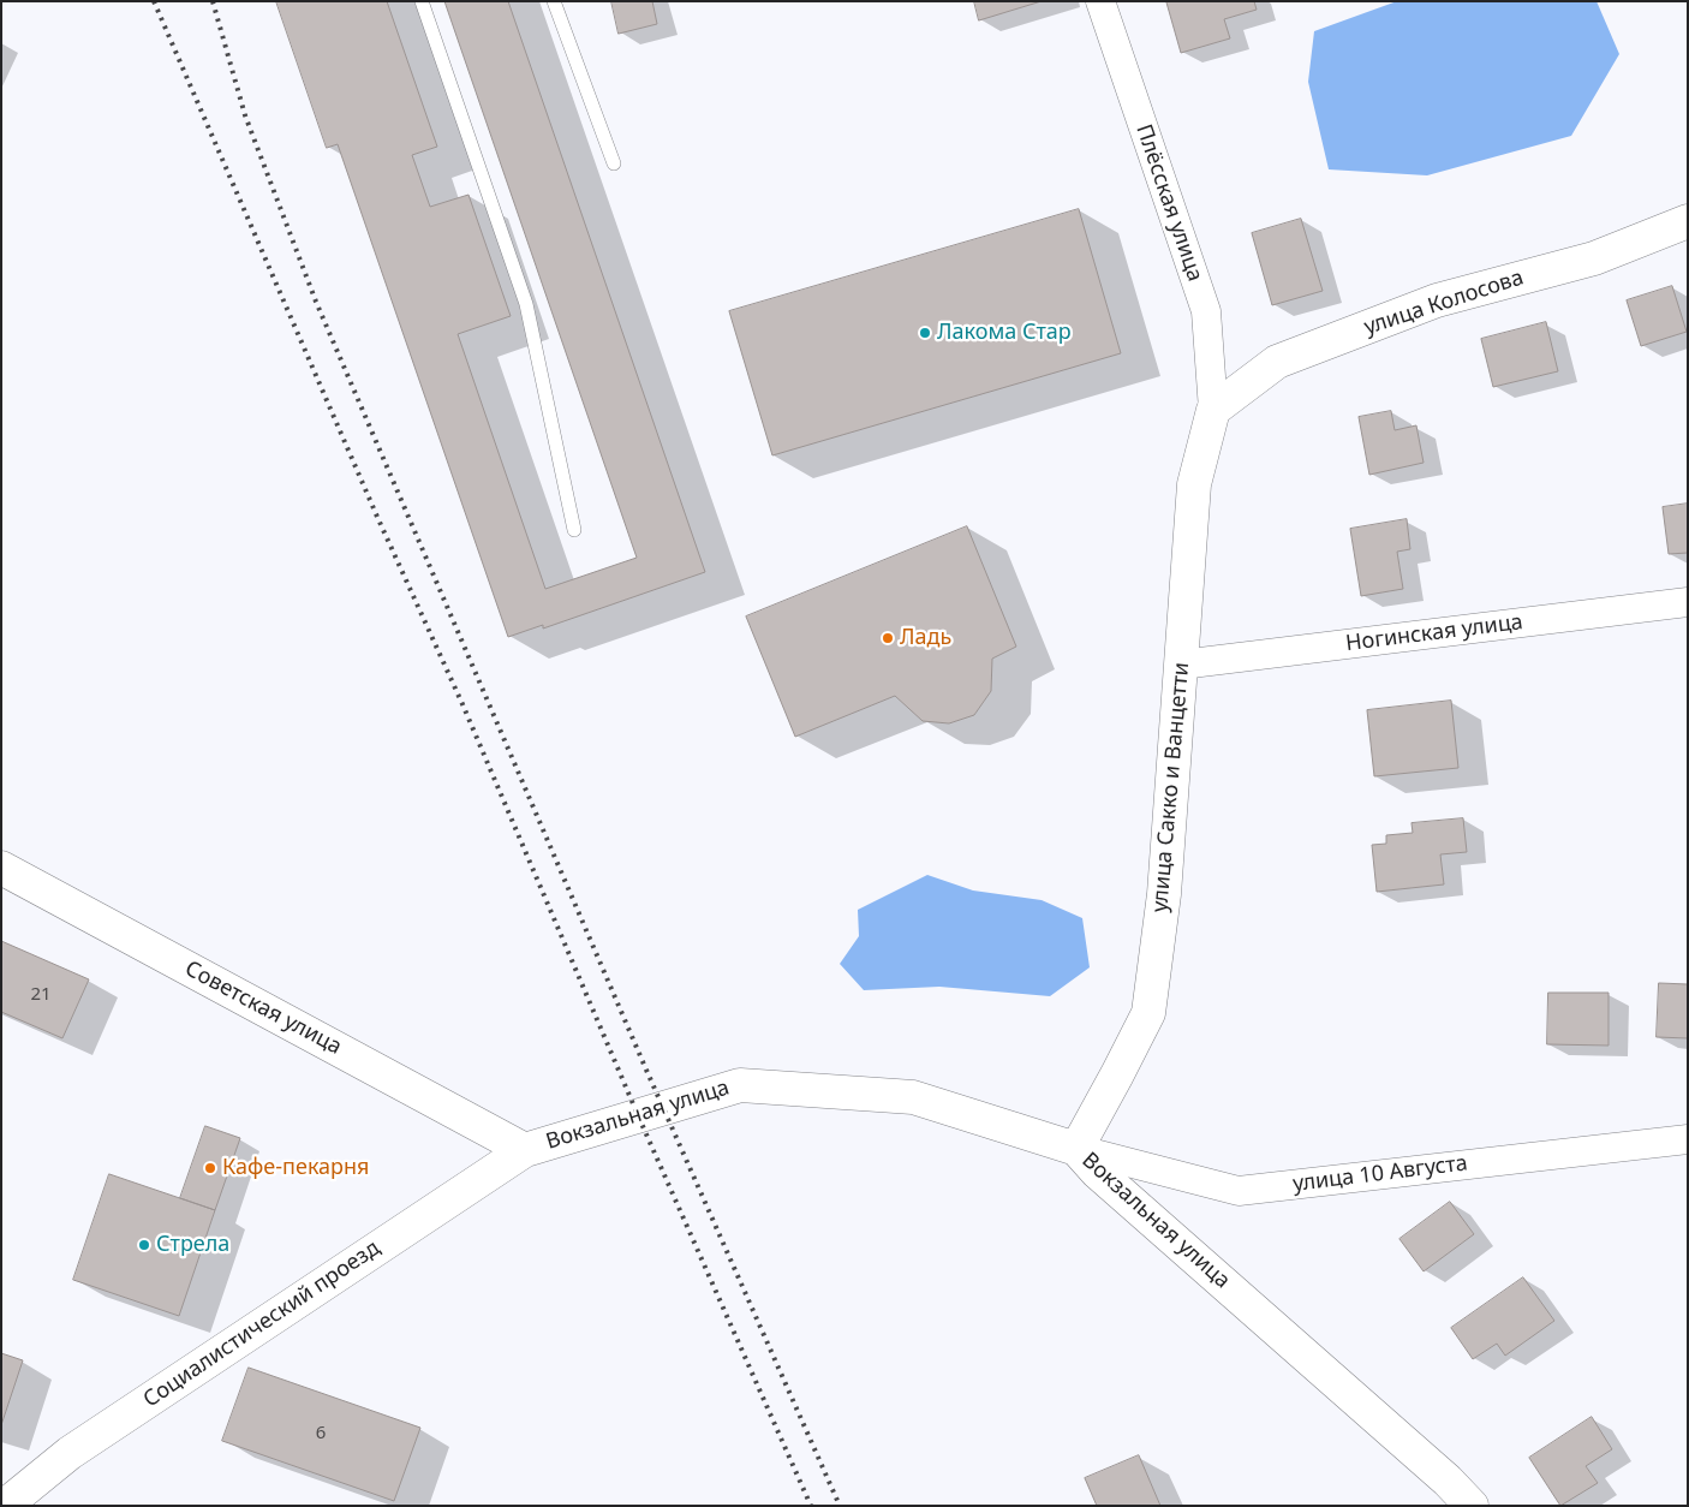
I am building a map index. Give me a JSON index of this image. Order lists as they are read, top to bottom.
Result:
{
  "streets": {
    "main road": [
      "улица Колосова",
      "улица Сакко и Ванцетти",
      "Советская улица",
      "Вокзальная улица",
      "Социалистический проезд"
    ],
    "street": ["Плёсская улица", "Ногинская улица", "улица 10 Августа"]
  },
  "crossings": [
    ["Плёсская улица", "улица Колосова"],
    ["Плёсская улица", "улица Сакко и Ванцетти"],
    ["улица Колосова", "улица Сакко и Ванцетти"],
    ["Ногинская улица", "улица Сакко и Ванцетти"],
    ["улица Сакко и Ванцетти", "Вокзальная улица"],
    ["улица Сакко и Ванцетти", "улица 10 Августа"],
    ["Советская улица", "Вокзальная улица"],
    ["Советская улица", "Социалистический проезд"],
    ["Вокзальная улица", "улица 10 Августа"],
    ["Вокзальная улица", "Социалистический проезд"]
  ],
  "places": [
    "Лакома Стар",
    "Ладь",
    "Кафе-пекарня",
    "Стрела"
  ],
  "house_numbers": ["21", "6"]
}
